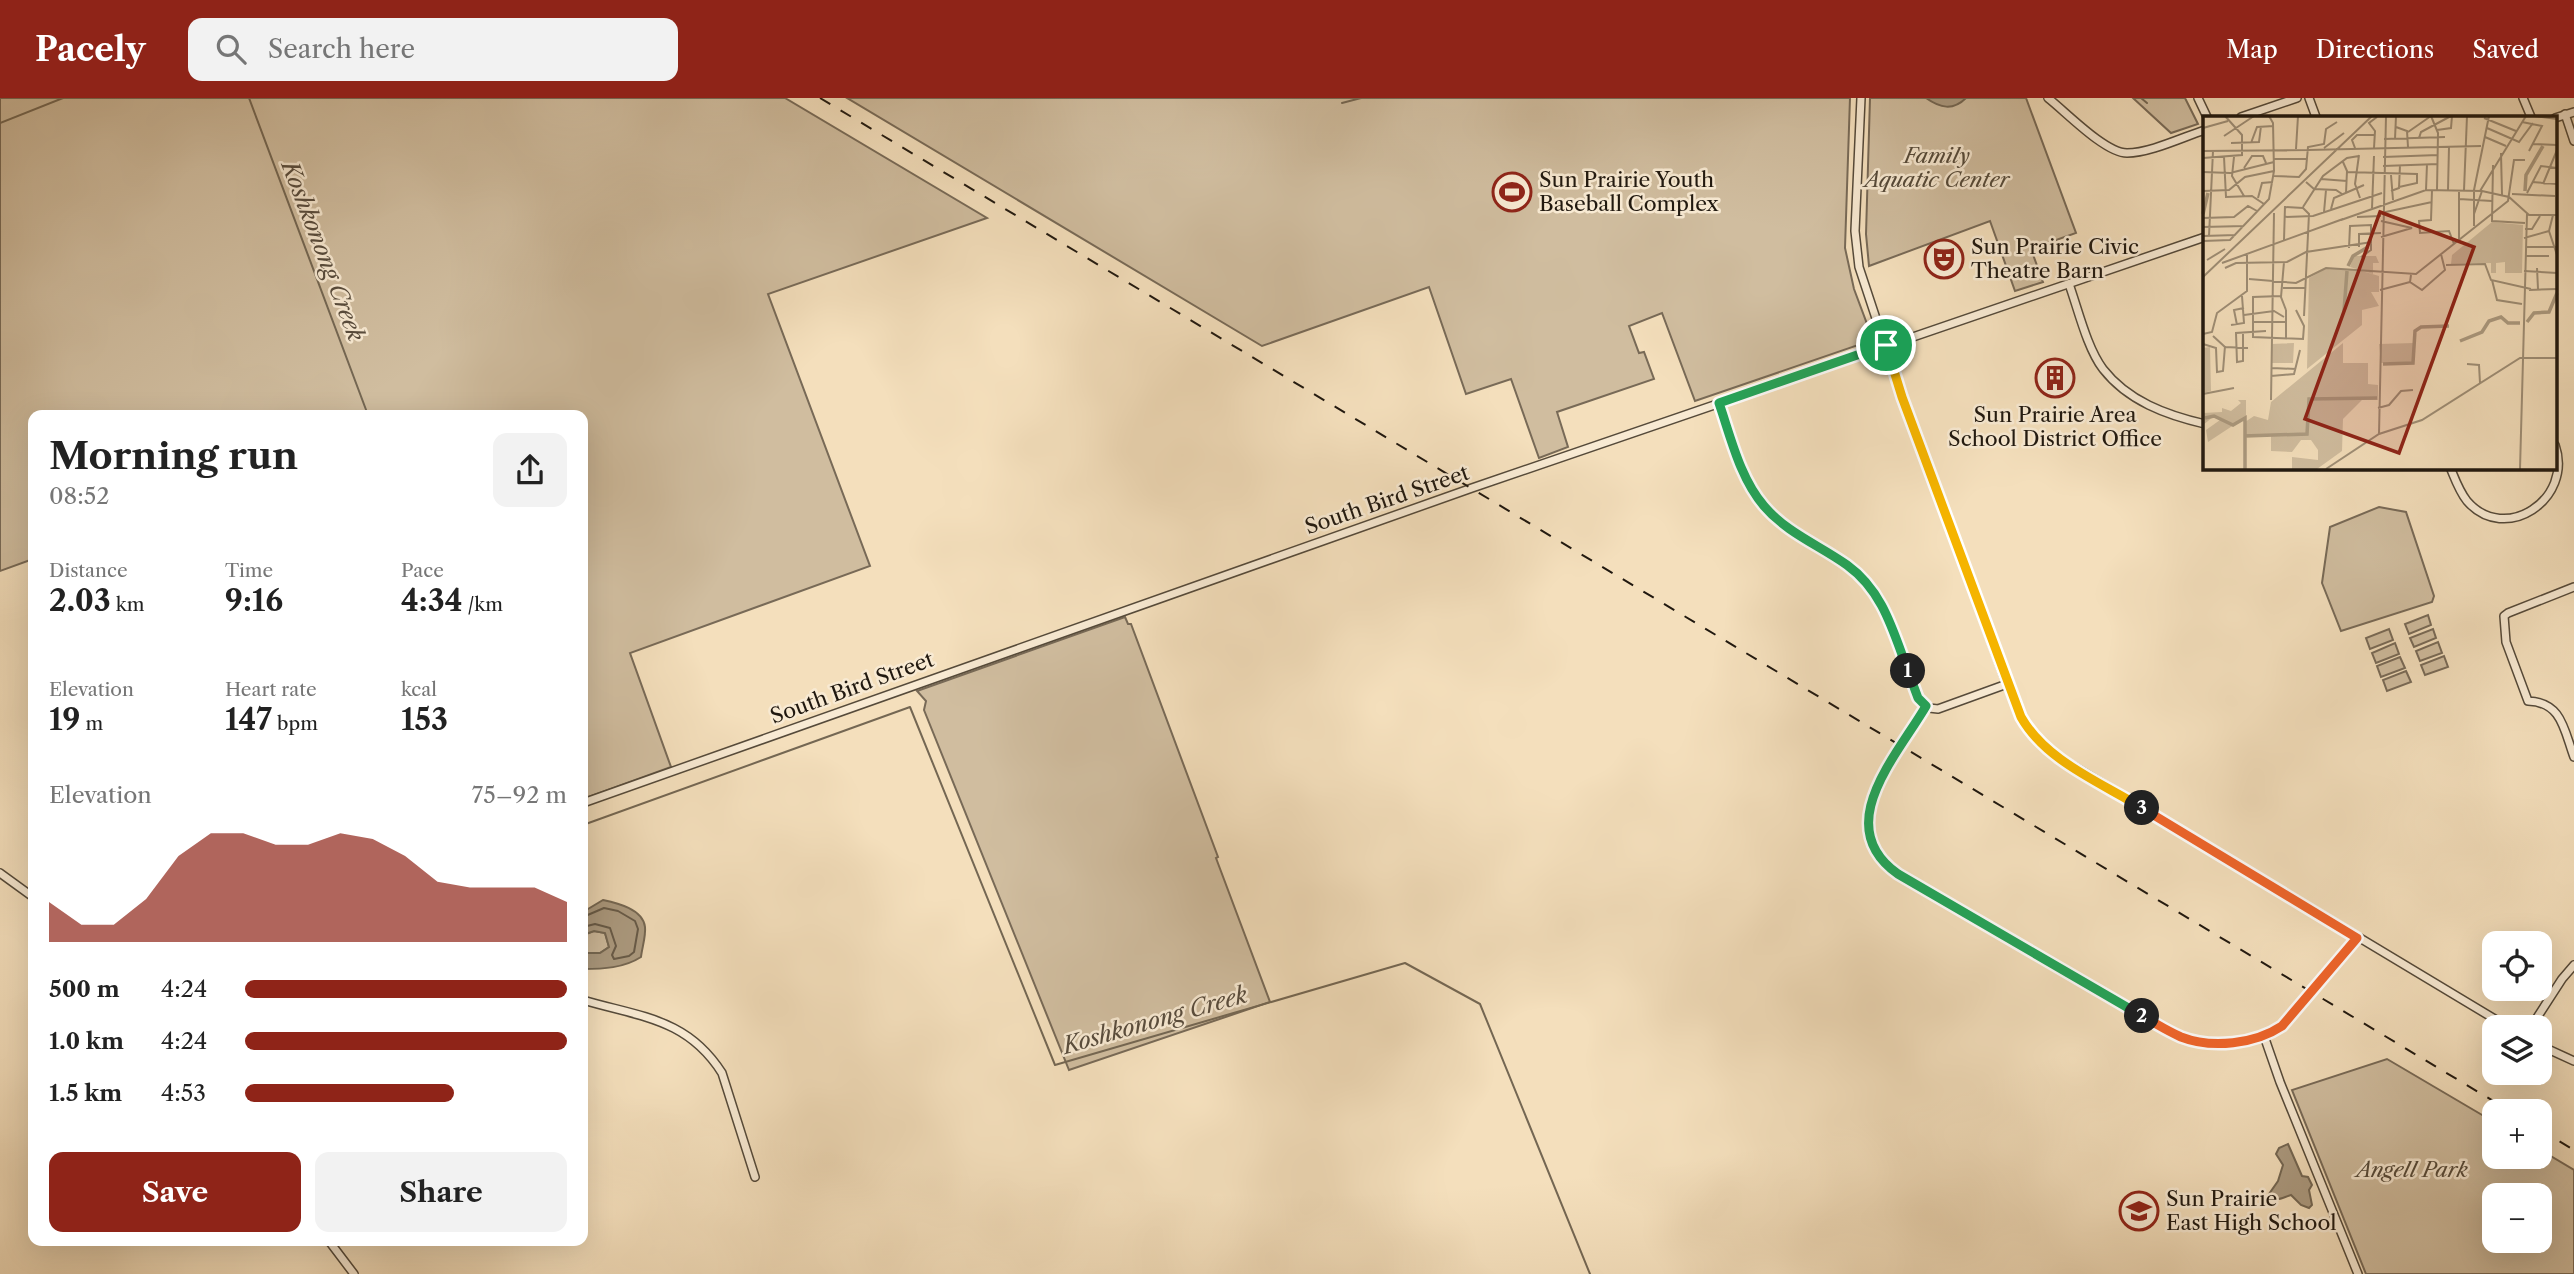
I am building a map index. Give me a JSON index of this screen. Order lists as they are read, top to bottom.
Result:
{
  "streets": {
    "street": ["South Bird Street"]
  },
  "water": ["Koshkonong Creek"],
  "parks": ["Family Aquatic Center", "Angell Park"],
  "places": {
    "sports": ["Sun Prairie Youth Baseball Complex"],
    "theatre": ["Sun Prairie Civic Theatre Barn"],
    "building": ["Sun Prairie Area School District Office"],
    "school or university": ["Sun Prairie East High School"]
  },
  "page": {
    "header": "Pacely",
    "search": "Search here",
    "nav": ["Map", "Directions", "Saved"],
    "heading": ["Morning run", "08:52"],
    "stats": [
      ["Distance", "2.03 km"],
      ["Time", "9:16"],
      ["Pace", "4:34 /km"],
      ["Elevation", "19 m"],
      ["Heart rate", "147 bpm"],
      ["kcal", "153"]
    ],
    "pins": ["1", "3", "2"],
    "chart": ["Elevation", "75–92 m"],
    "map_buttons": ["+", "−"],
    "list": [
      {
        "name": "500 m",
        "note": "4:24"
      },
      {
        "name": "1.0 km",
        "note": "4:24"
      },
      {
        "name": "1.5 km",
        "note": "4:53"
      }
    ],
    "buttons": ["Save", "Share"]
  }
}
